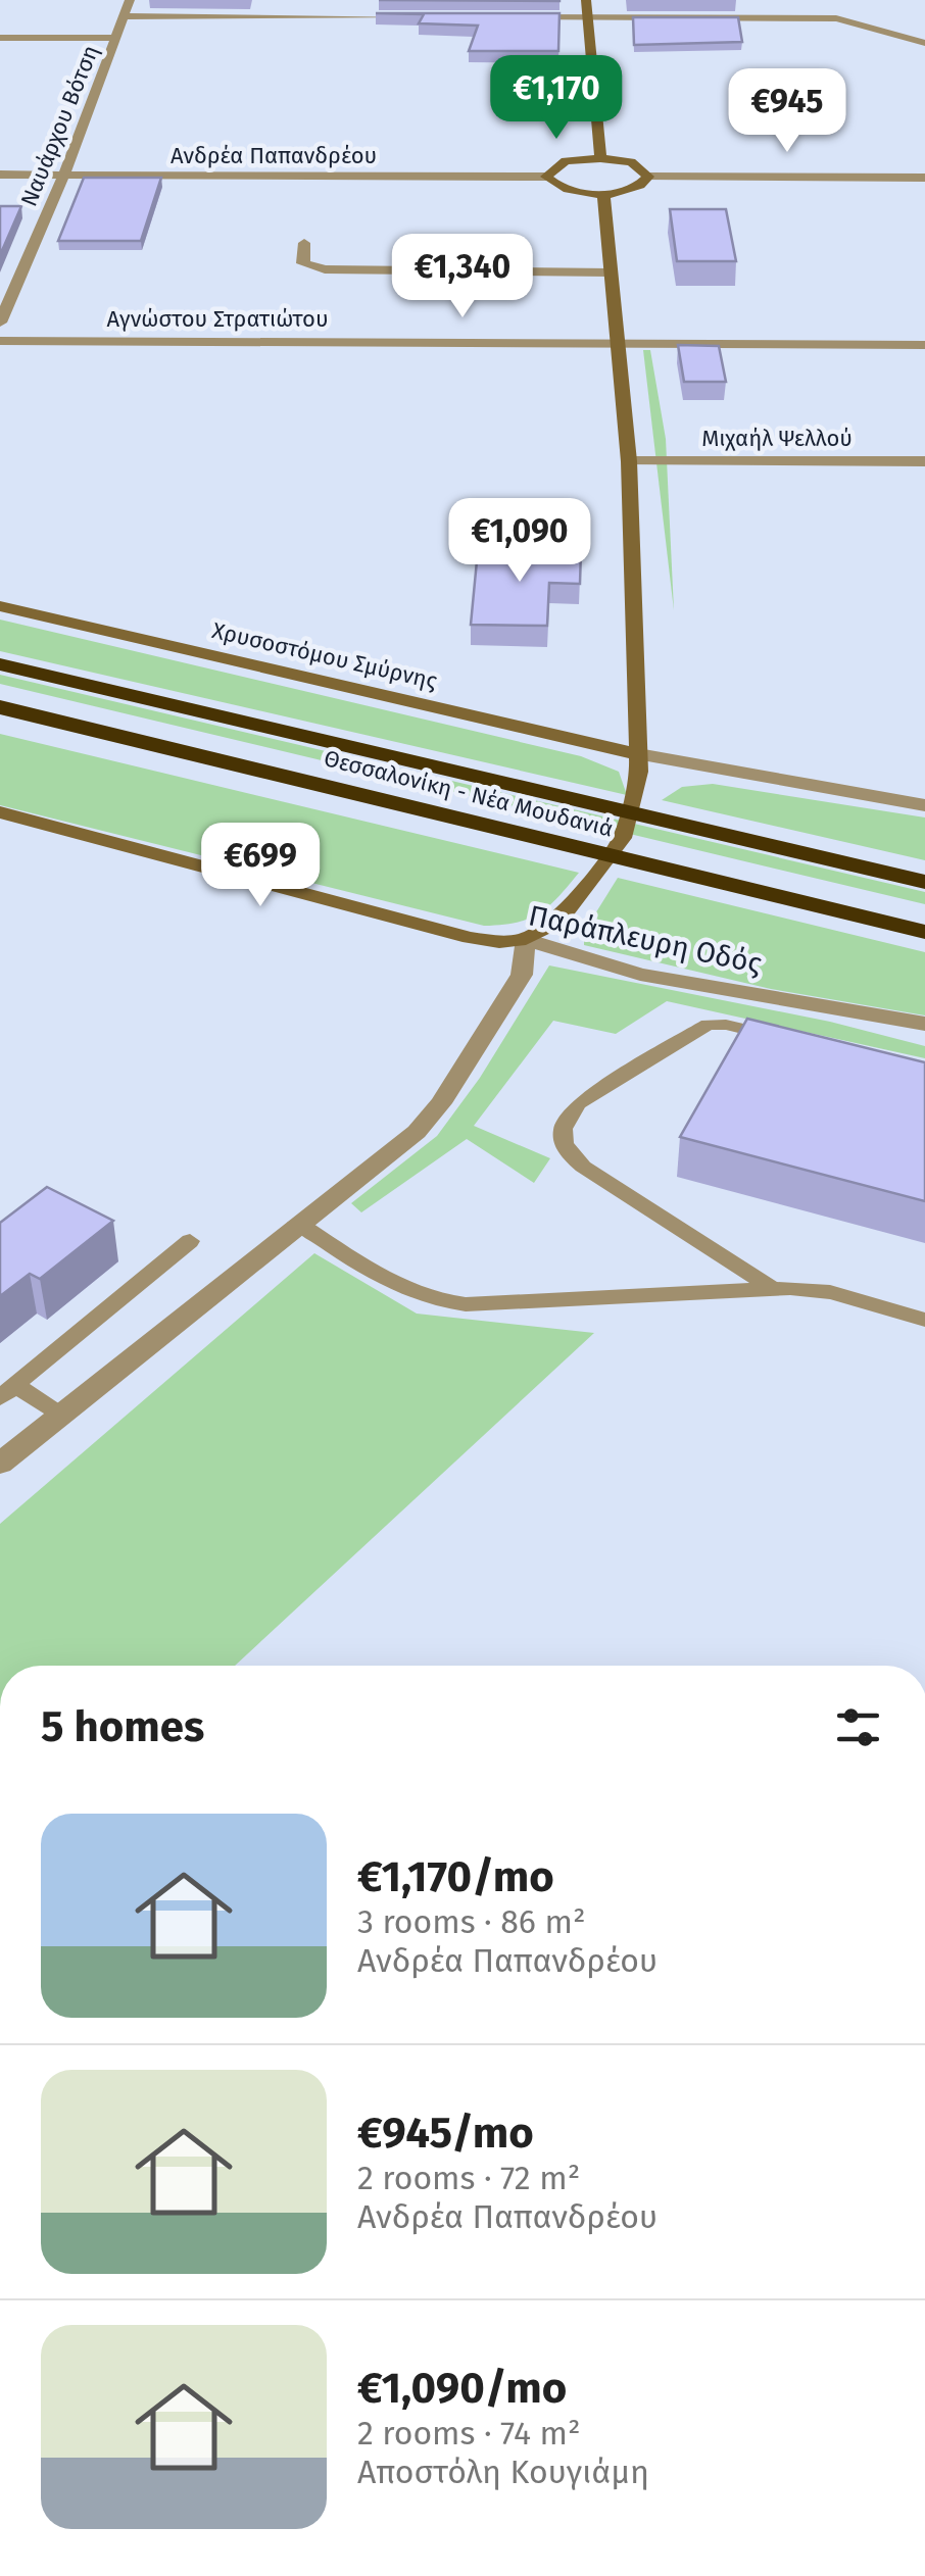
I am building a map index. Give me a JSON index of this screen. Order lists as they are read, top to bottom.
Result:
{
  "streets": {
    "highway": ["Θεσσαλονίκη - Νέα Μουδανιά"],
    "street": [
      "Ναυάρχου Βότση",
      "Ανδρέα Παπανδρέου",
      "Αγνώστου Στρατιώτου",
      "Μιχαήλ Ψελλού",
      "Χρυσοστόμου Σμύρνης",
      "Παράπλευρη Οδός"
    ]
  },
  "crossings": [
    ["Ναυάρχου Βότση", "Ανδρέα Παπανδρέου"]
  ],
  "page": {
    "price": [
      "€1,170",
      "€945",
      "€1,340",
      "€1,090",
      "€699"
    ],
    "heading": "5 homes",
    "list": [
      {
        "name": "€1,170/mo",
        "note": "3 rooms · 86 m² · Ανδρέα Παπανδρέου"
      },
      {
        "name": "€945/mo",
        "note": "2 rooms · 72 m² · Ανδρέα Παπανδρέου"
      },
      {
        "name": "€1,090/mo",
        "note": "2 rooms · 74 m² · Αποστόλη Κουγιάμη"
      }
    ]
  }
}
